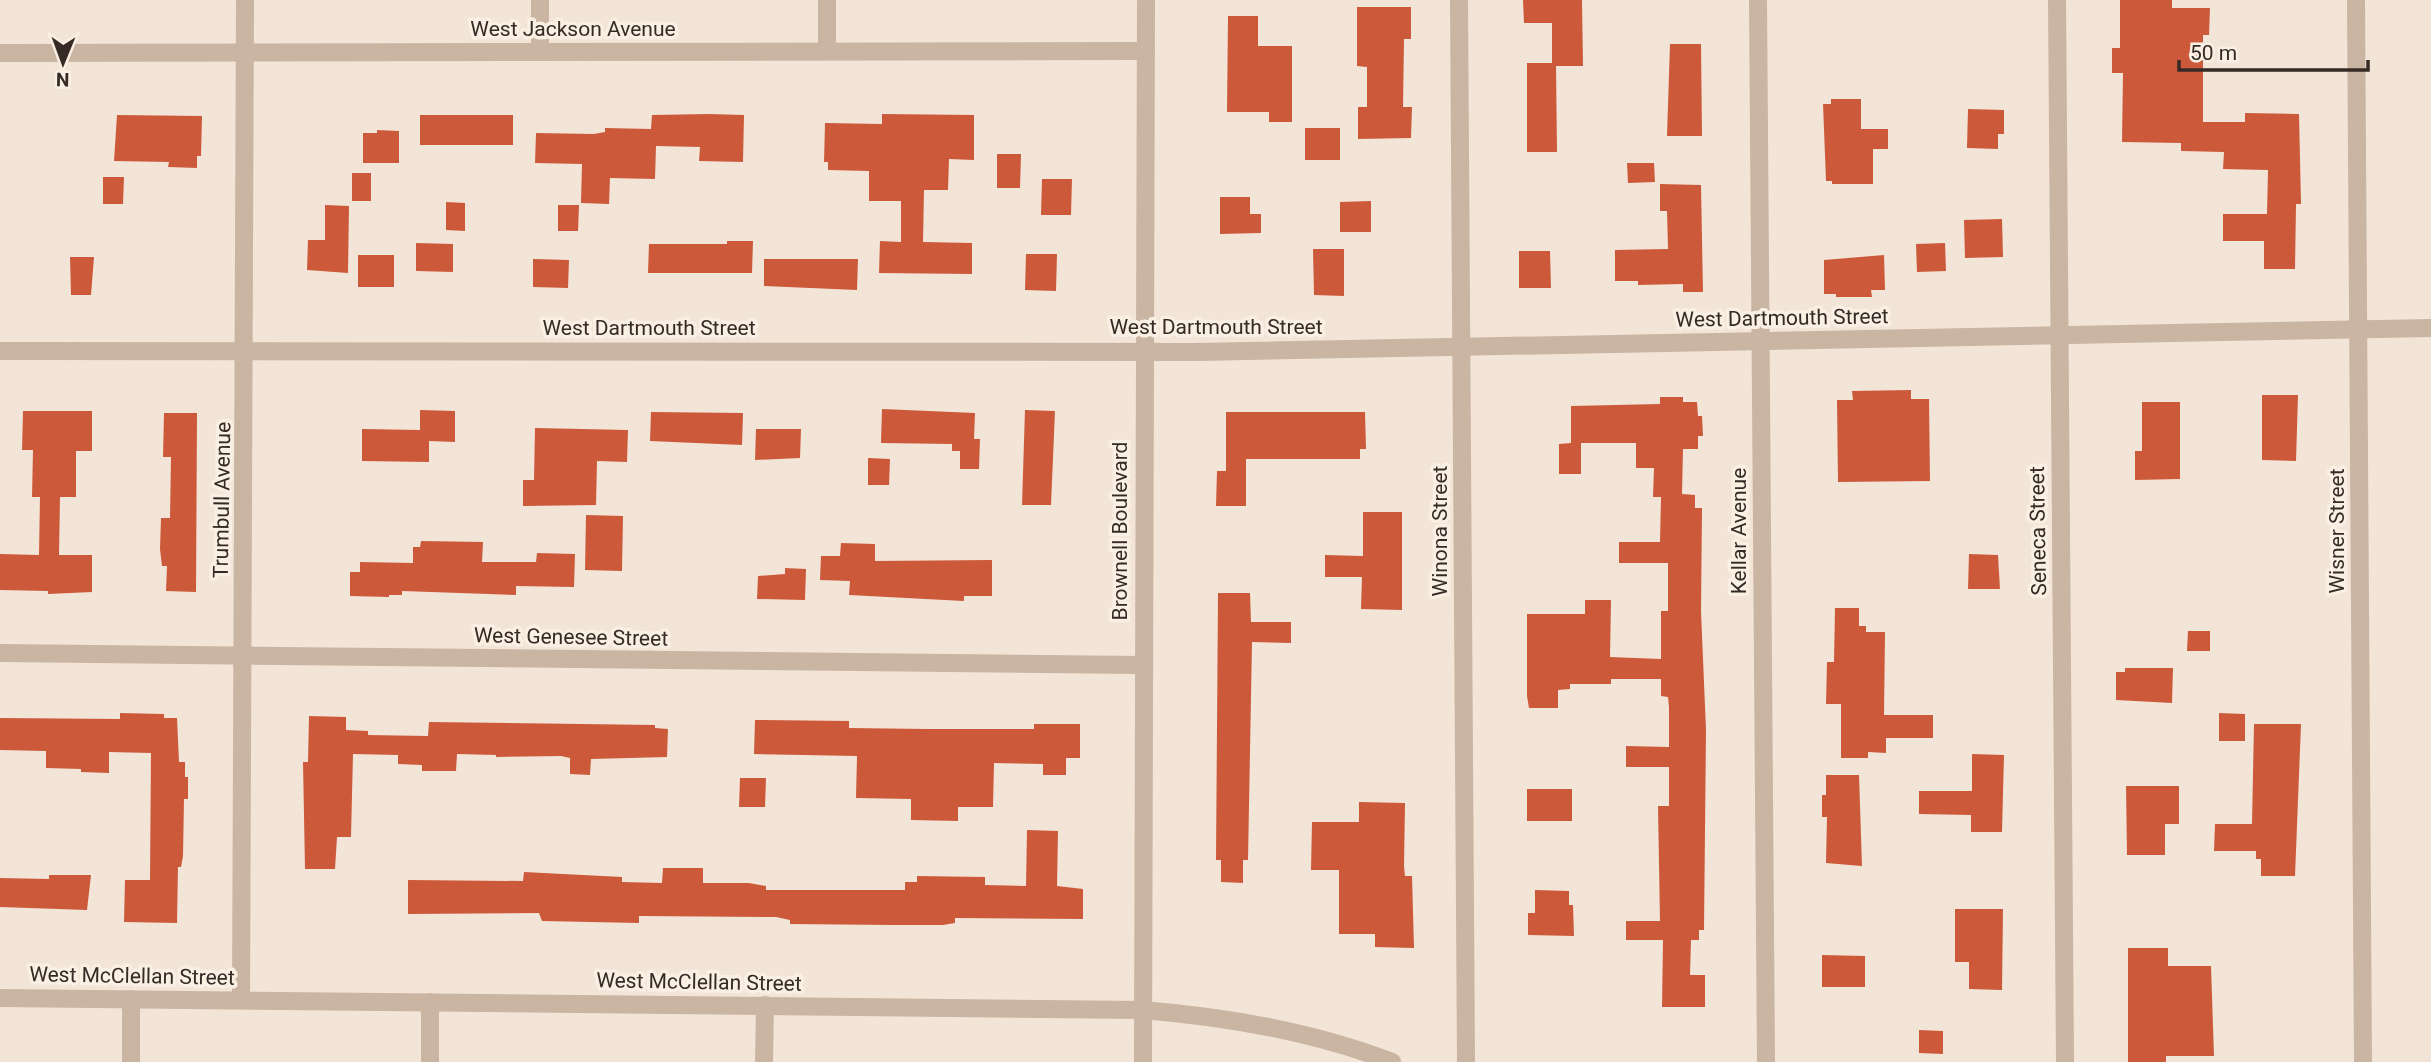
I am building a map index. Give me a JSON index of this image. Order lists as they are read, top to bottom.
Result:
{
  "streets": {
    "street": [
      "West Jackson Avenue",
      "West Dartmouth Street",
      "Trumbull Avenue",
      "Brownell Boulevard",
      "Winona Street",
      "Kellar Avenue",
      "Seneca Street",
      "Wisner Street",
      "West Genesee Street",
      "West McClellan Street"
    ]
  },
  "crossings": [
    ["West Jackson Avenue", "Trumbull Avenue"],
    ["West Jackson Avenue", "Brownell Boulevard"],
    ["West Dartmouth Street", "Trumbull Avenue"],
    ["West Dartmouth Street", "Brownell Boulevard"],
    ["West Dartmouth Street", "Winona Street"],
    ["West Dartmouth Street", "Kellar Avenue"],
    ["West Dartmouth Street", "Seneca Street"],
    ["West Dartmouth Street", "Wisner Street"],
    ["Trumbull Avenue", "West Genesee Street"],
    ["Trumbull Avenue", "West McClellan Street"],
    ["Brownell Boulevard", "West Genesee Street"],
    ["Brownell Boulevard", "West McClellan Street"]
  ],
  "scale_bar": "50 m",
  "north": "bottom"
}
